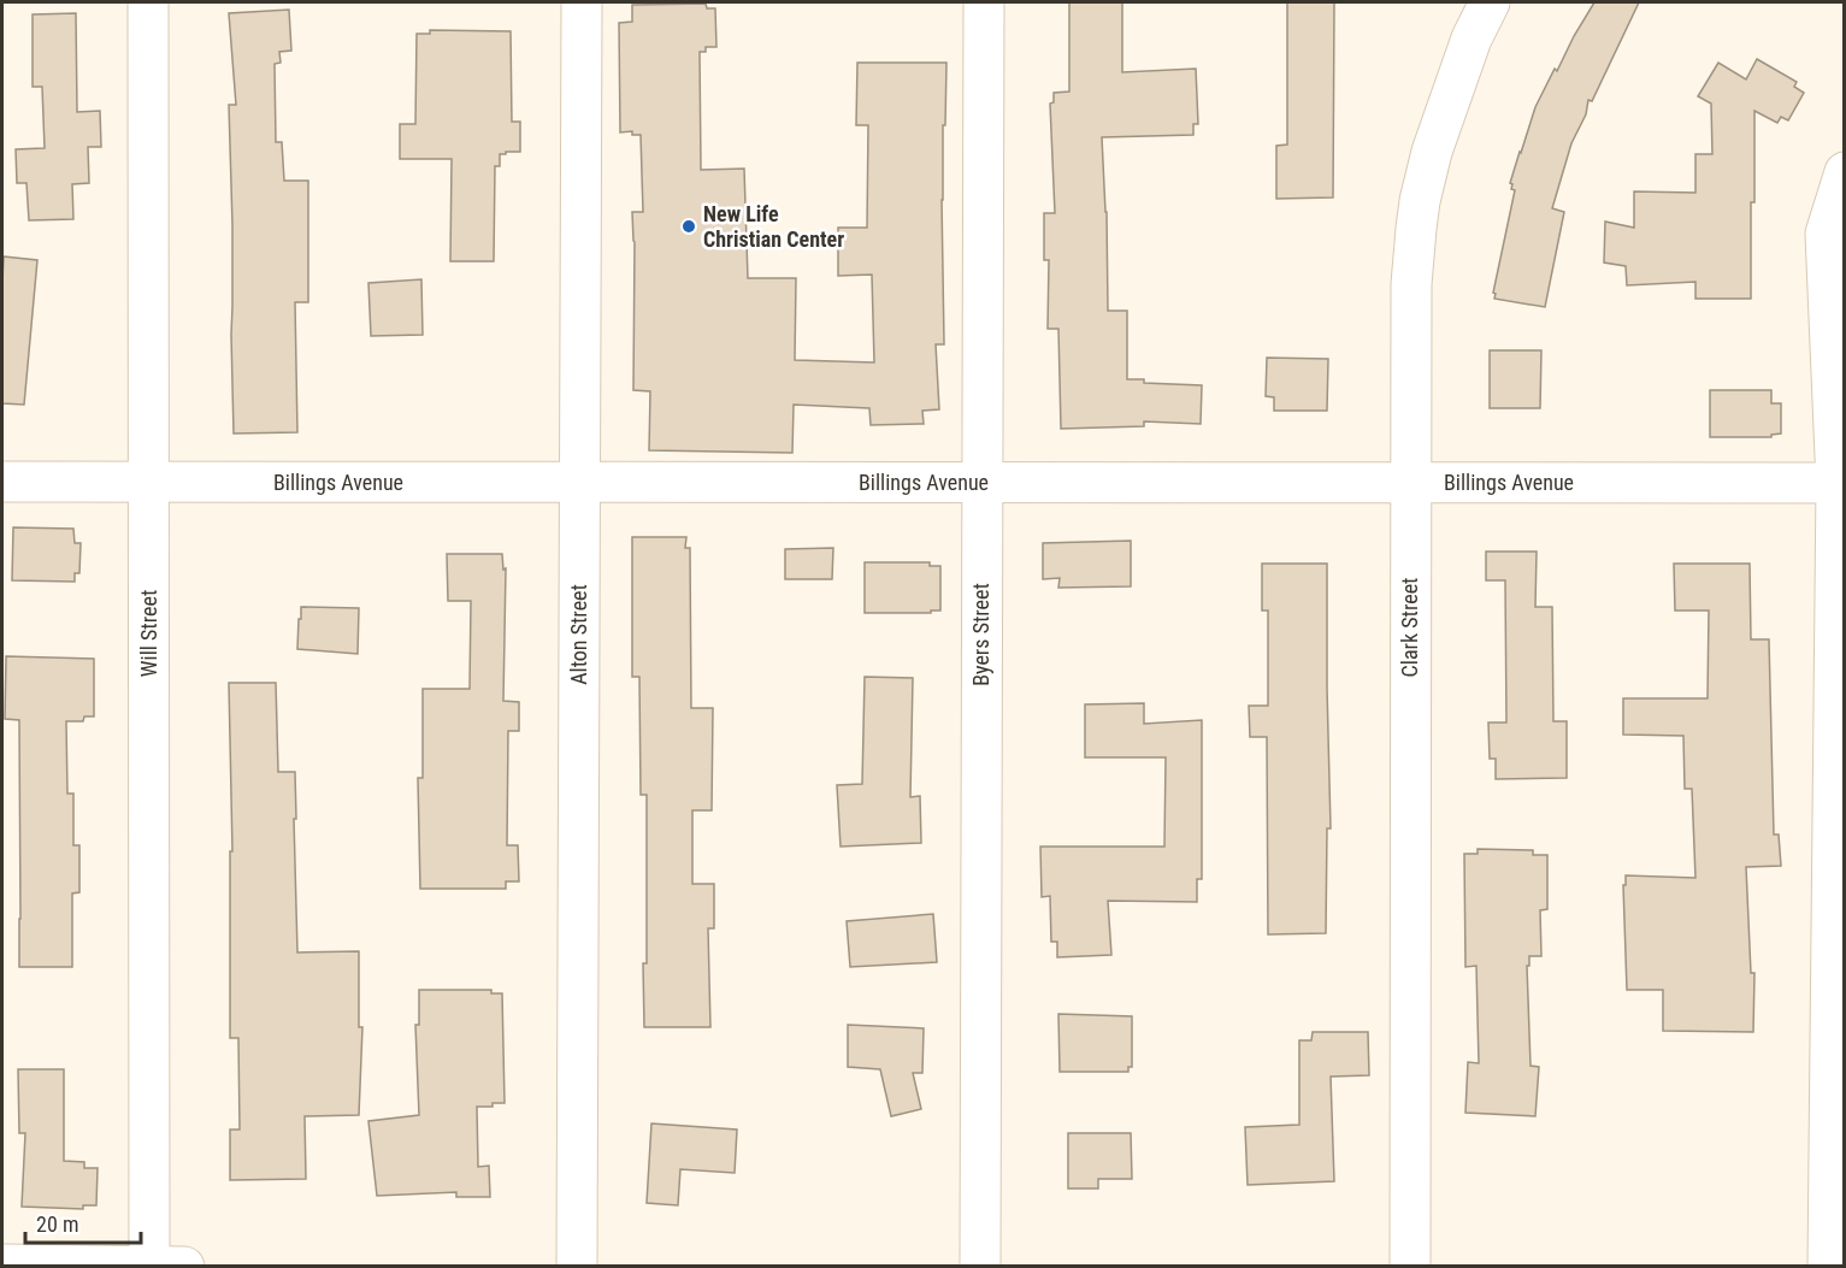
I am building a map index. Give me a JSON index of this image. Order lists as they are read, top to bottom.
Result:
{
  "streets": {
    "street": [
      "Billings Avenue",
      "Clark Street",
      "Will Street",
      "Alton Street",
      "Byers Street"
    ]
  },
  "crossings": [
    ["Billings Avenue", "Clark Street"],
    ["Billings Avenue", "Will Street"],
    ["Billings Avenue", "Alton Street"],
    ["Billings Avenue", "Byers Street"]
  ],
  "places": ["New Life Christian Center"],
  "scale_bar": "20 m"
}
